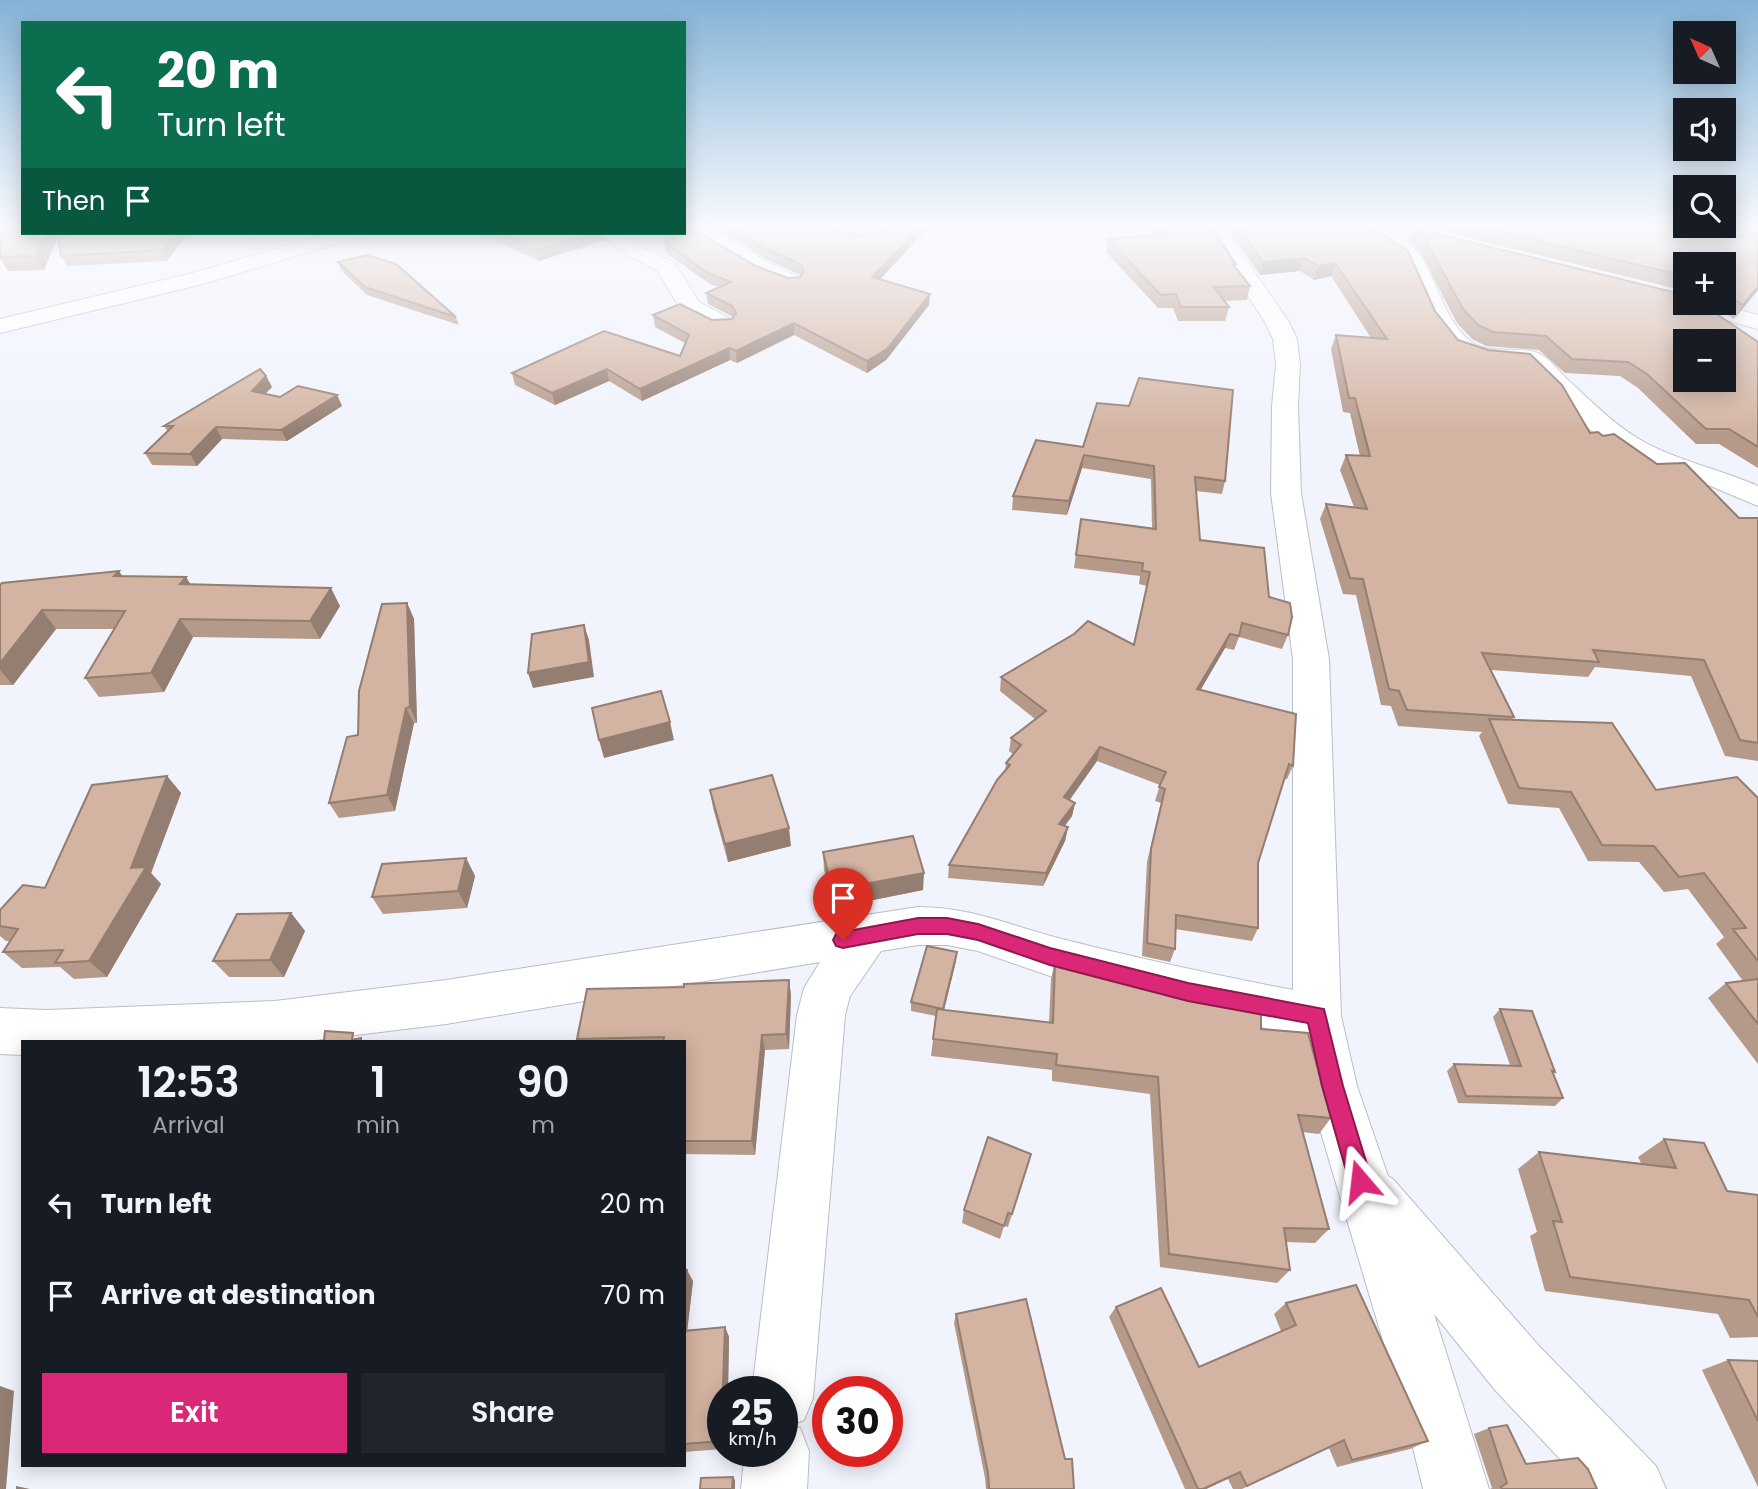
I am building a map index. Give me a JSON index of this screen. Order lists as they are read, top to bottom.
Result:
{
  "north": "top left",
  "page": {
    "map_buttons": ["+", "−"],
    "turn": ["20 m", "Turn left"],
    "then": "Then",
    "eta": [
      "12:53",
      "Arrival",
      "1",
      "min",
      "90",
      "m"
    ],
    "list": [
      {
        "name": "Turn left",
        "value": "20 m"
      },
      {
        "name": "Arrive at destination",
        "value": "70 m"
      }
    ],
    "buttons": ["Exit", "Share"],
    "speed": "25 km/h",
    "limit": "30"
  }
}
